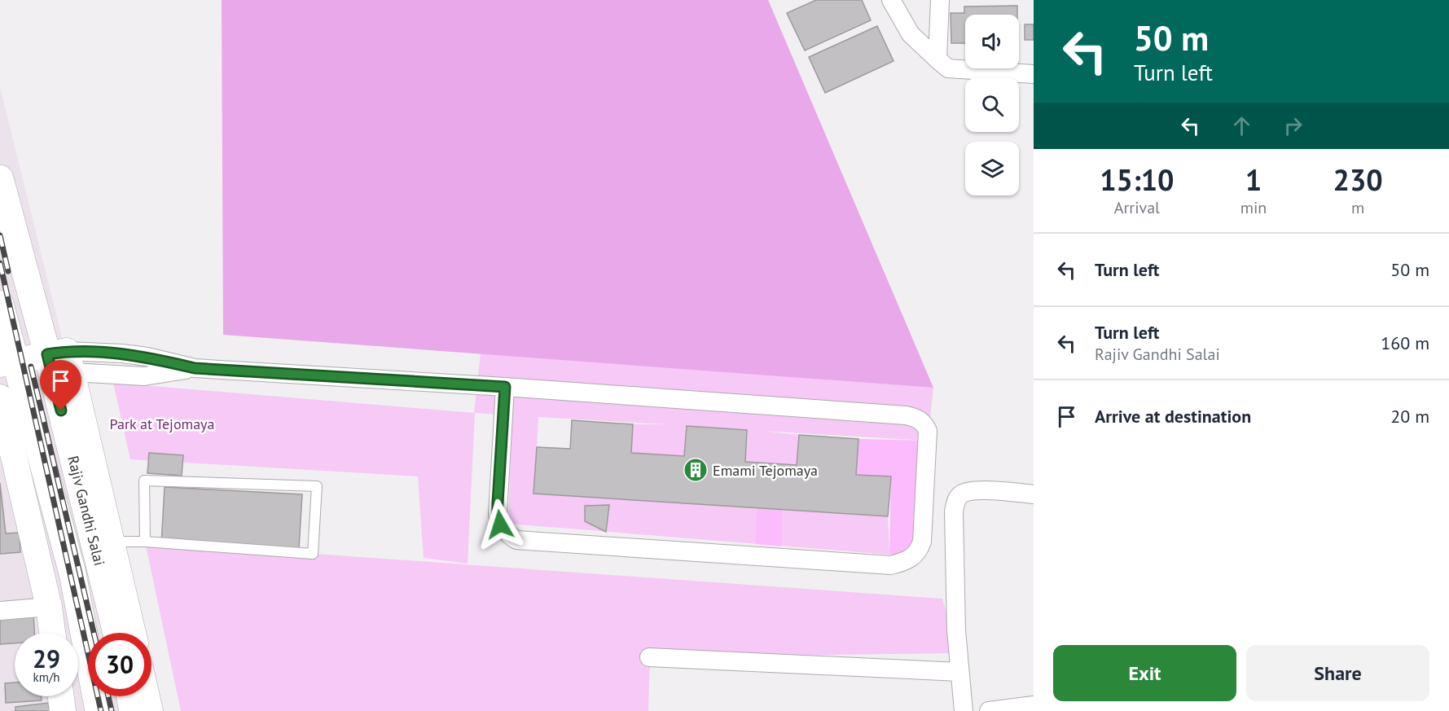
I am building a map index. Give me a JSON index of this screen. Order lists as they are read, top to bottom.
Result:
{
  "streets": {
    "main road": ["Rajiv Gandhi Salai"]
  },
  "parks": ["Park at Tejomaya"],
  "places": {
    "building": ["Emami Tejomaya"]
  },
  "page": {
    "turn": ["50 m", "Turn left"],
    "eta": [
      "15:10",
      "Arrival",
      "1",
      "min",
      "230",
      "m"
    ],
    "list": [
      {
        "name": "Turn left",
        "value": "50 m"
      },
      {
        "name": "Turn left",
        "note": "Rajiv Gandhi Salai",
        "value": "160 m"
      },
      {
        "name": "Arrive at destination",
        "value": "20 m"
      }
    ],
    "speed": "29 km/h",
    "limit": "30",
    "buttons": ["Exit", "Share"]
  }
}
